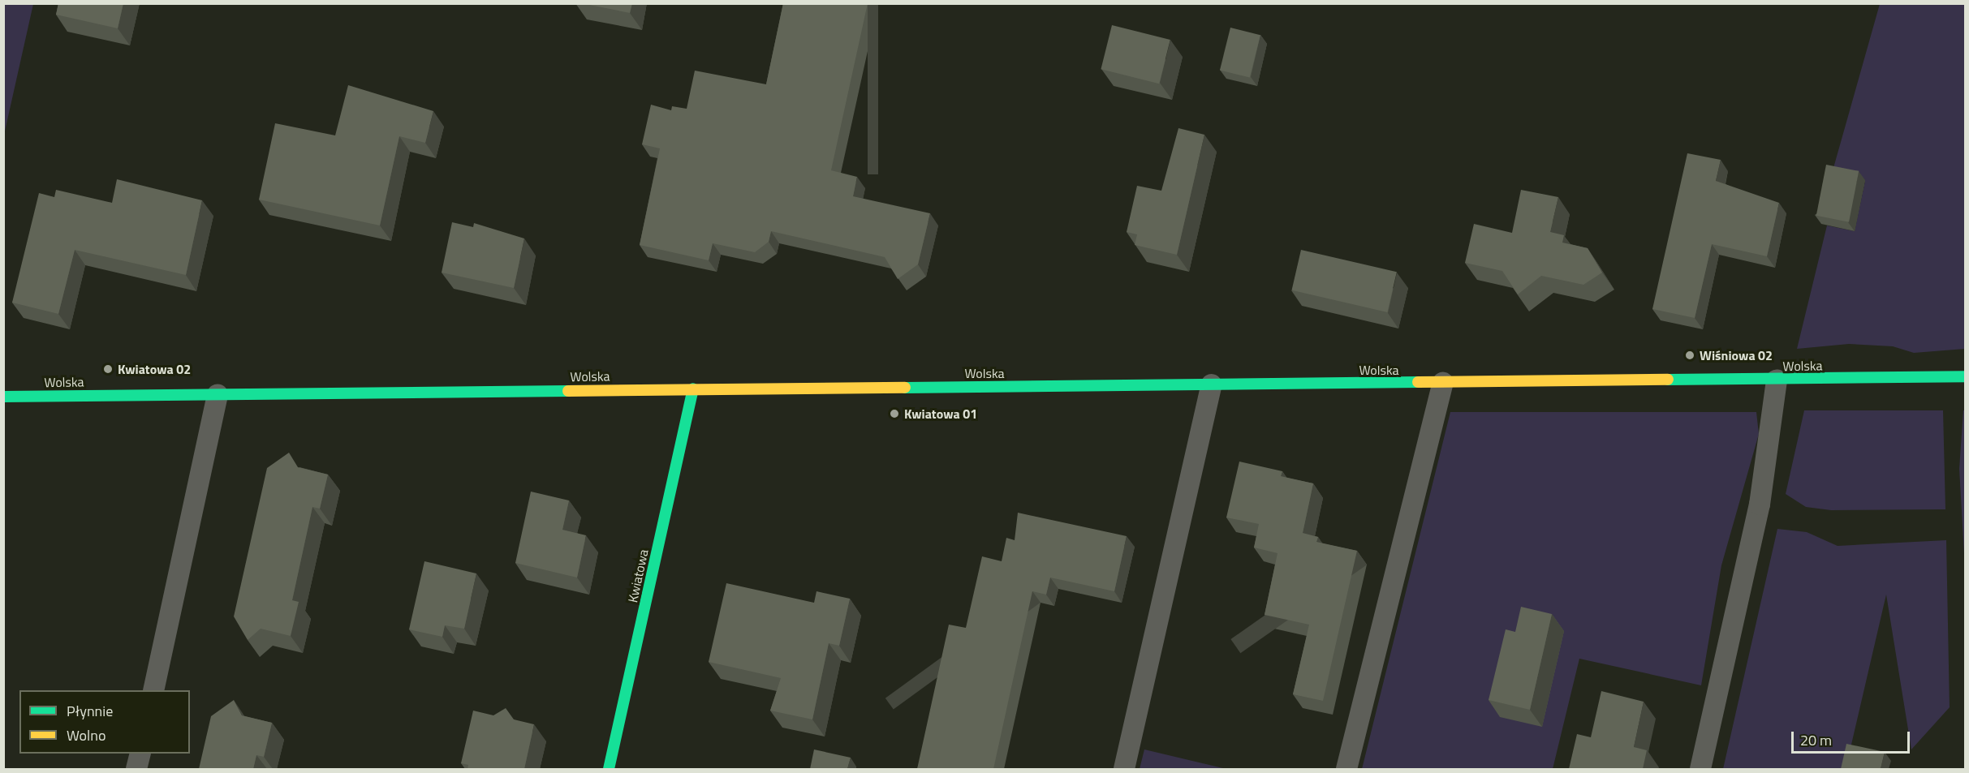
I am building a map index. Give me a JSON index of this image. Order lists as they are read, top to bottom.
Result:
{
  "streets": {
    "street": ["Wolska", "Kwiatowa"]
  },
  "crossings": [
    ["Wolska", "Kwiatowa"]
  ],
  "places": ["Wiśniowa 02", "Kwiatowa 02", "Kwiatowa 01"],
  "legend": ["Płynnie", "Wolno"],
  "scale_bar": "20 m"
}
